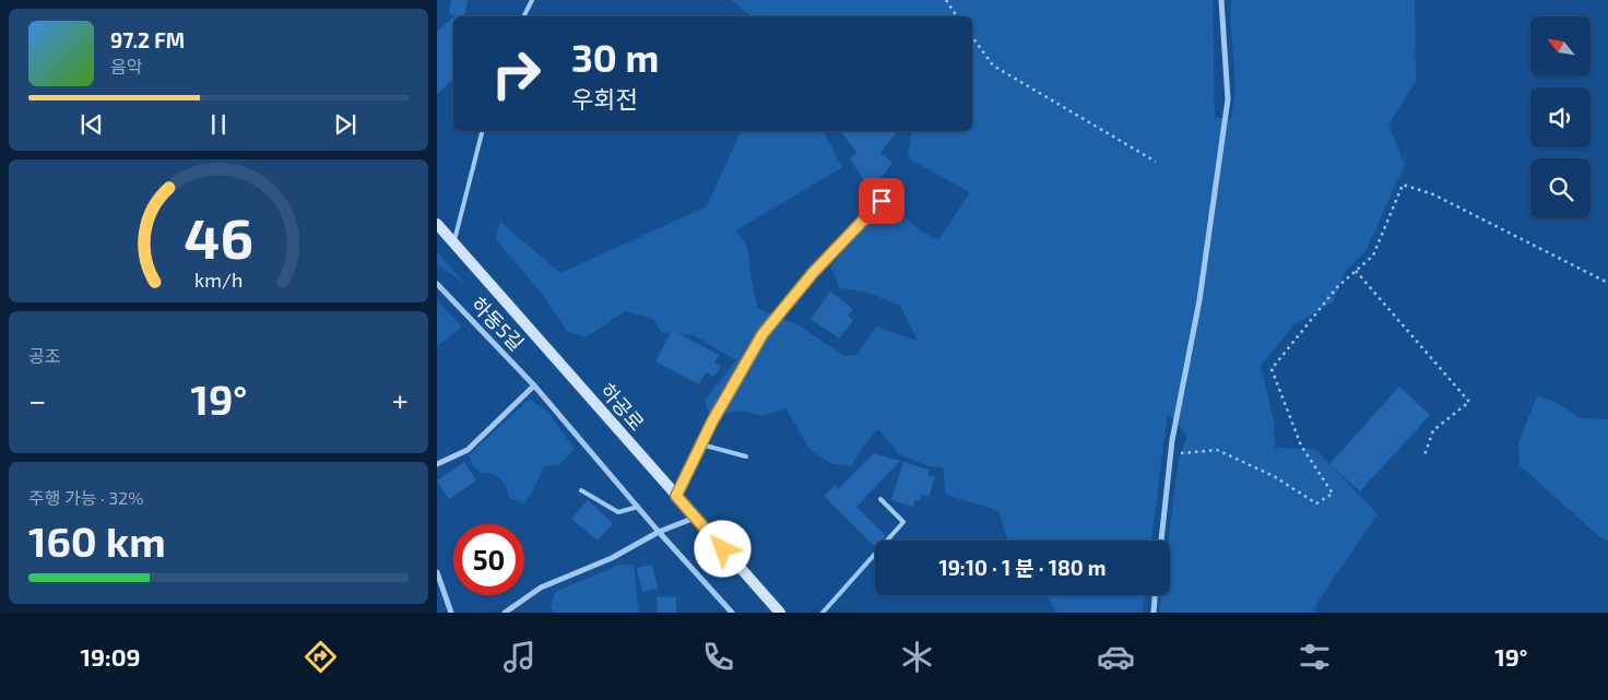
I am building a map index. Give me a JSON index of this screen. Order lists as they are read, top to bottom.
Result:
{
  "streets": {
    "main road": ["하공로"],
    "street": ["하동5길"]
  },
  "north": "top left",
  "page": {
    "turn": ["30 m", "우회전"],
    "song": ["97.2 FM", "음악"],
    "tile": [
      "공조",
      ["주행 가능 · 32%", "160 km"]
    ],
    "heat": ["−", "19°", "+"],
    "limit": "50",
    "trip": "19:10 · 1 분 · 180 m",
    "tabs": ["19:09", "19°"],
    "gauge": ["46", "km/h"]
  }
}
